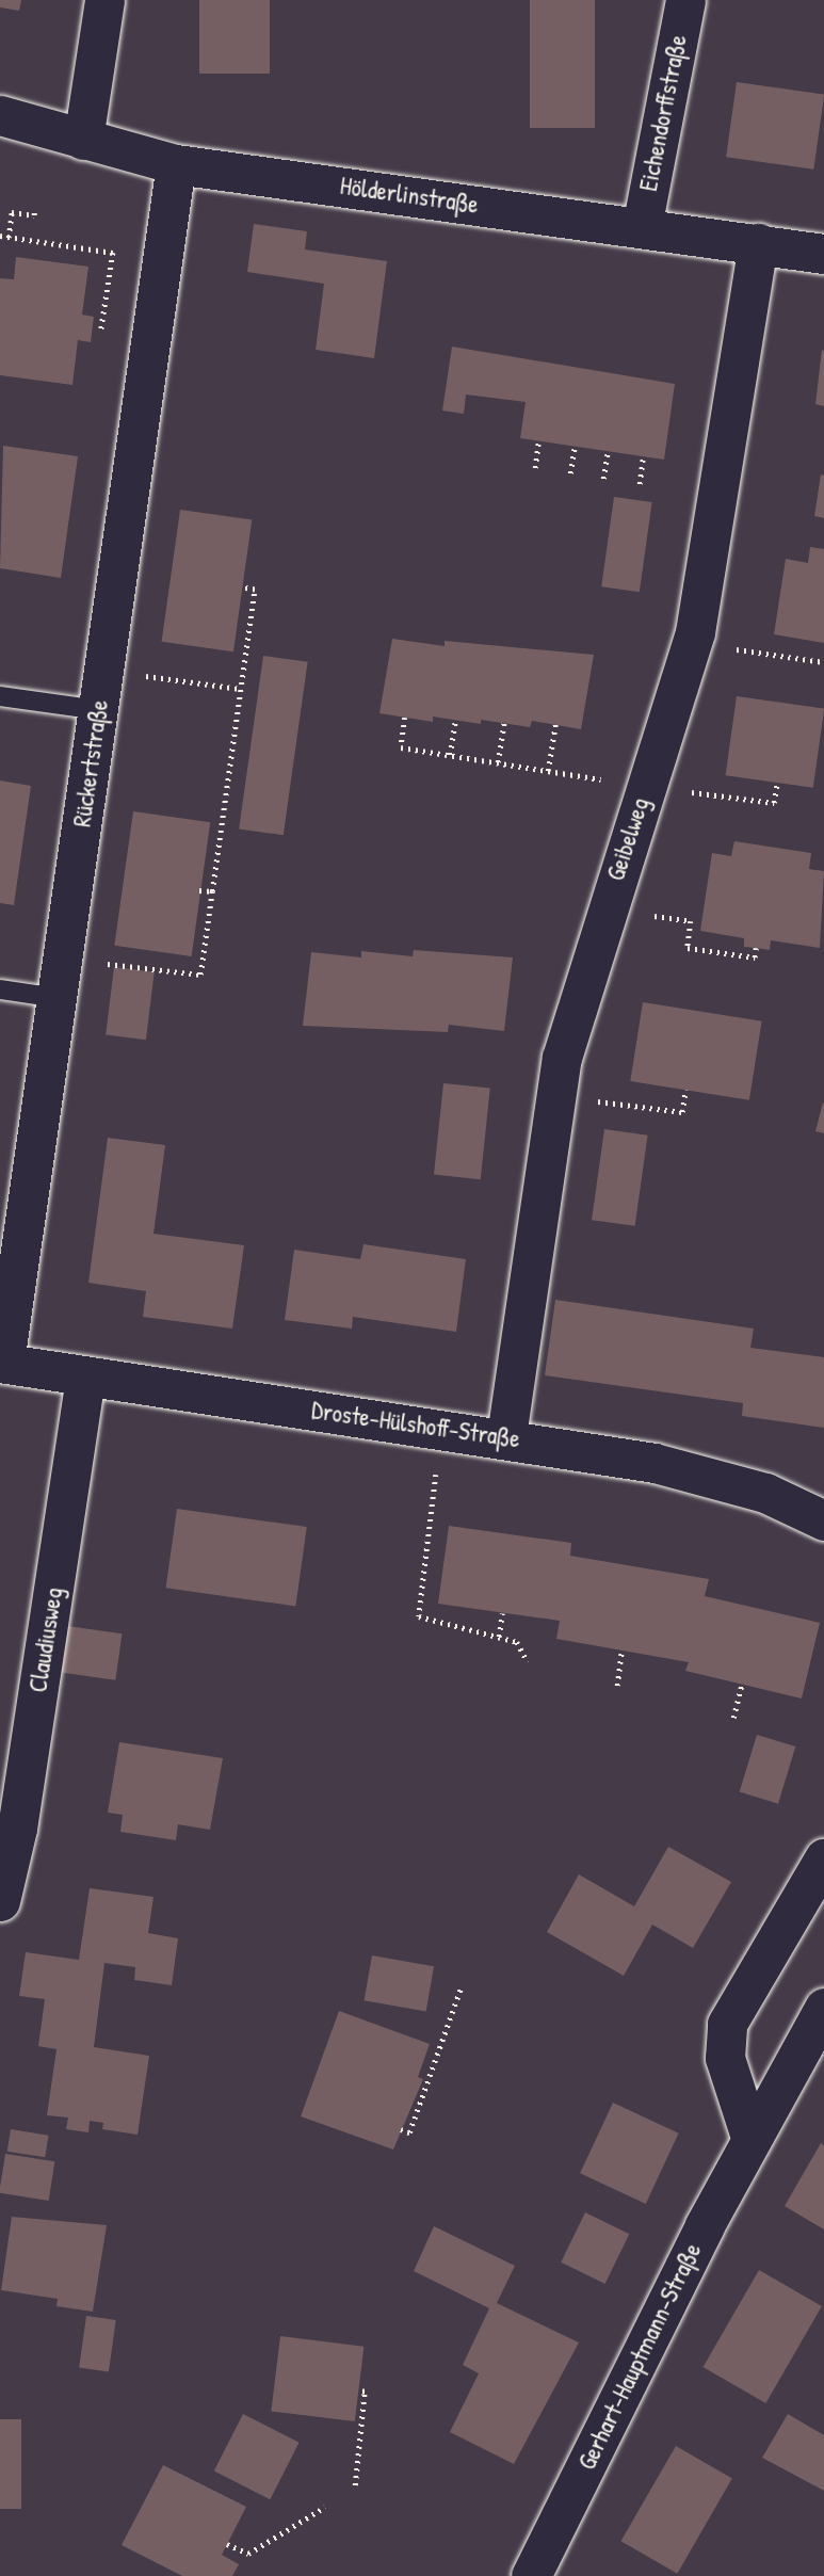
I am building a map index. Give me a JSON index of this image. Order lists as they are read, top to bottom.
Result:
{
  "streets": {
    "street": [
      "Eichendorffstraße",
      "Hölderlinstraße",
      "Rückertstraße",
      "Geibelweg",
      "Droste-Hülshoff-Straße",
      "Claudiusweg",
      "Gerhart-Hauptmann-Straße"
    ]
  },
  "crossings": [
    ["Eichendorffstraße", "Hölderlinstraße"],
    ["Hölderlinstraße", "Rückertstraße"],
    ["Hölderlinstraße", "Geibelweg"],
    ["Rückertstraße", "Droste-Hülshoff-Straße"],
    ["Geibelweg", "Droste-Hülshoff-Straße"],
    ["Droste-Hülshoff-Straße", "Claudiusweg"]
  ]
}
